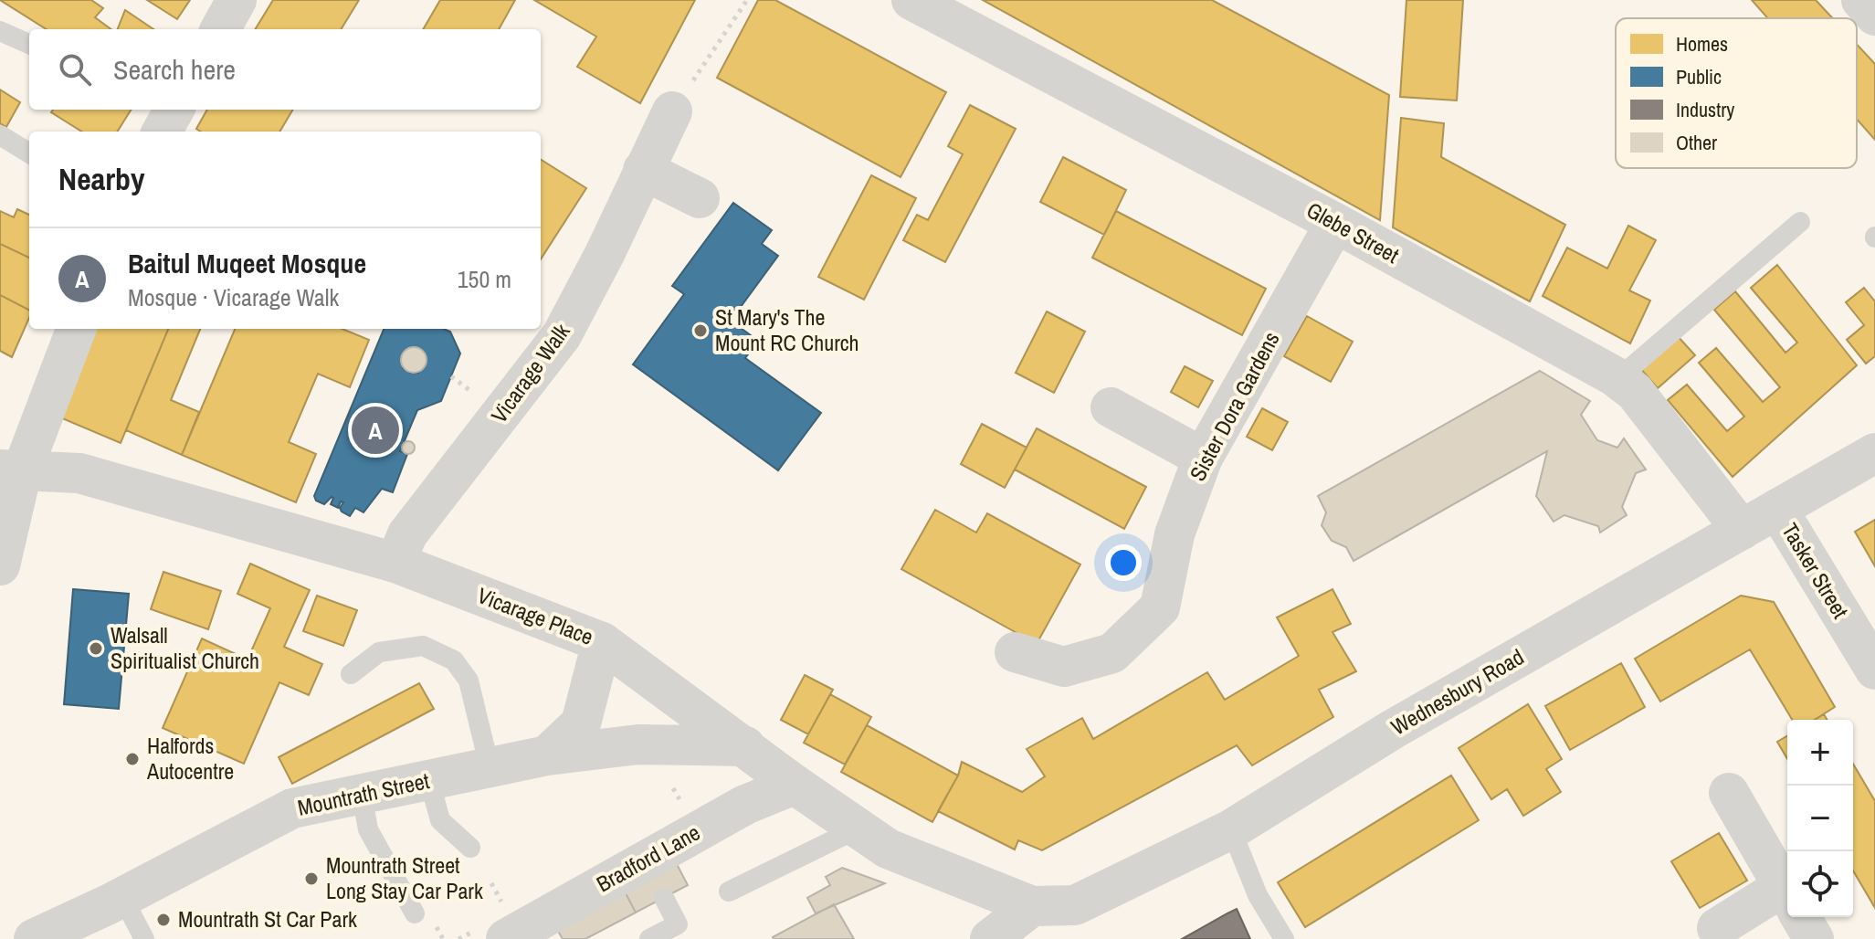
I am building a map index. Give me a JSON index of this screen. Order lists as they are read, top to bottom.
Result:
{
  "streets": {
    "street": [
      "Glebe Street",
      "Vicarage Walk",
      "Sister Dora Gardens",
      "Tasker Street",
      "Vicarage Place",
      "Wednesbury Road",
      "Mountrath Street",
      "Bradford Lane"
    ]
  },
  "crossings": [
    ["Glebe Street", "Sister Dora Gardens"],
    ["Glebe Street", "Wednesbury Road"],
    ["Vicarage Walk", "Vicarage Place"],
    ["Tasker Street", "Wednesbury Road"],
    ["Vicarage Place", "Wednesbury Road"],
    ["Vicarage Place", "Mountrath Street"],
    ["Vicarage Place", "Bradford Lane"]
  ],
  "places": [
    "St Mary's The Mount RC Church",
    "Walsall Spiritualist Church",
    "Halfords Autocentre",
    "Mountrath Street Long Stay Car Park",
    "Mountrath St Car Park"
  ],
  "legend": [
    "Homes",
    "Public",
    "Industry",
    "Other"
  ],
  "page": {
    "search": "Search here",
    "heading": "Nearby",
    "list": [
      {
        "mark": "A",
        "name": "Baitul Muqeet Mosque",
        "note": "Mosque · Vicarage Walk",
        "value": "150 m"
      }
    ],
    "pins": "A",
    "map_buttons": ["+", "−"]
  }
}
